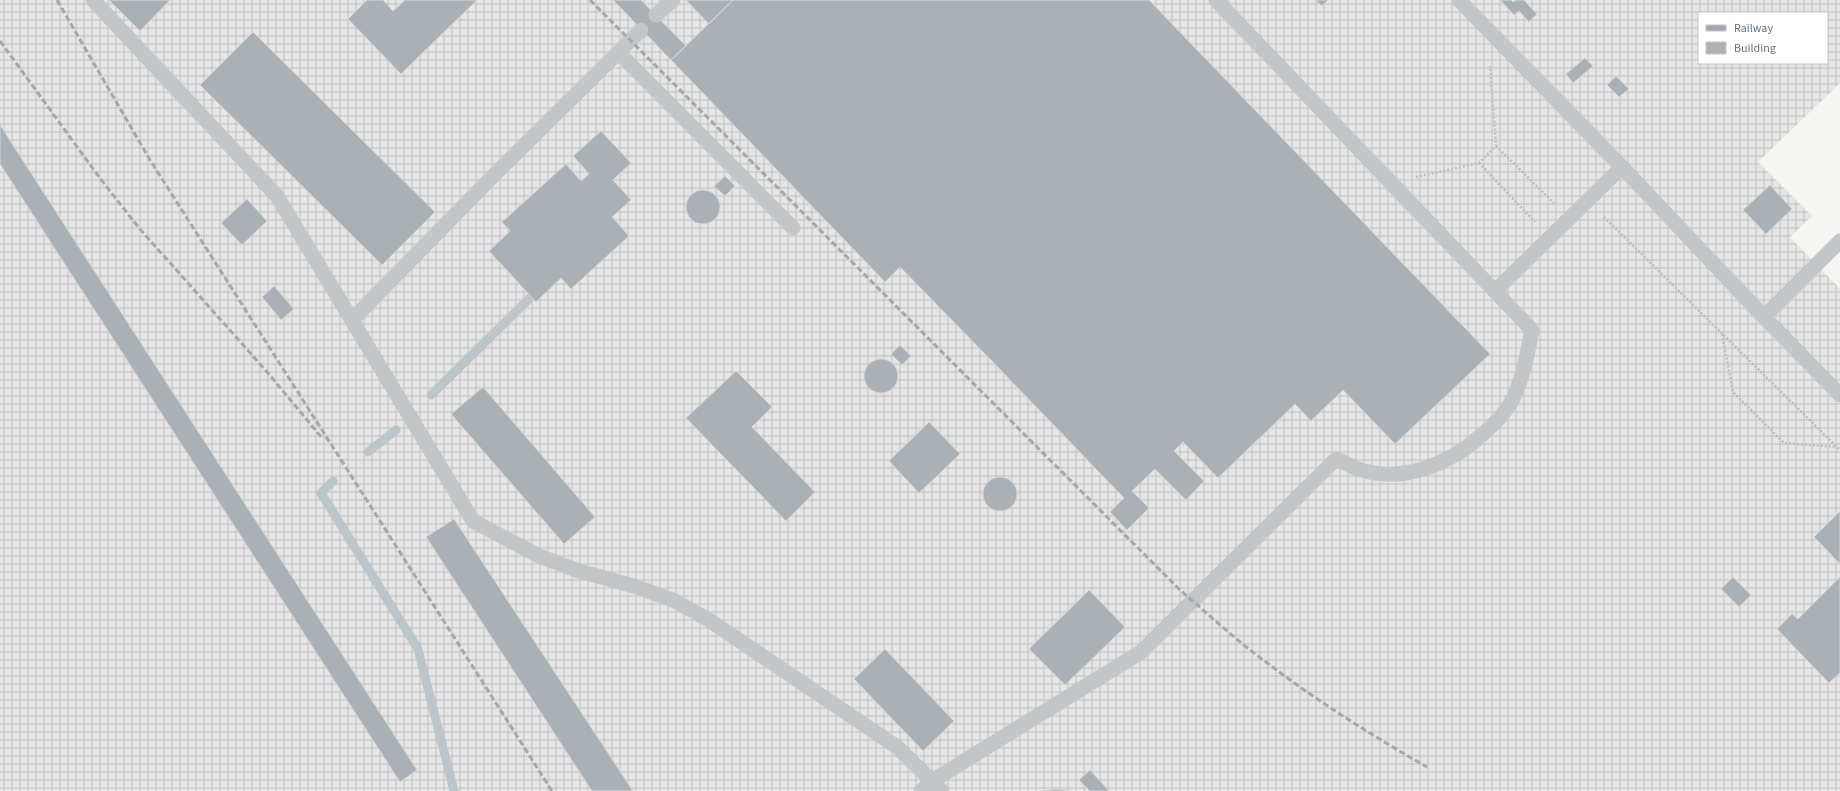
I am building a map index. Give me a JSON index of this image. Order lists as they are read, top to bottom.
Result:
{
  "legend": ["Railway", "Building"]
}
